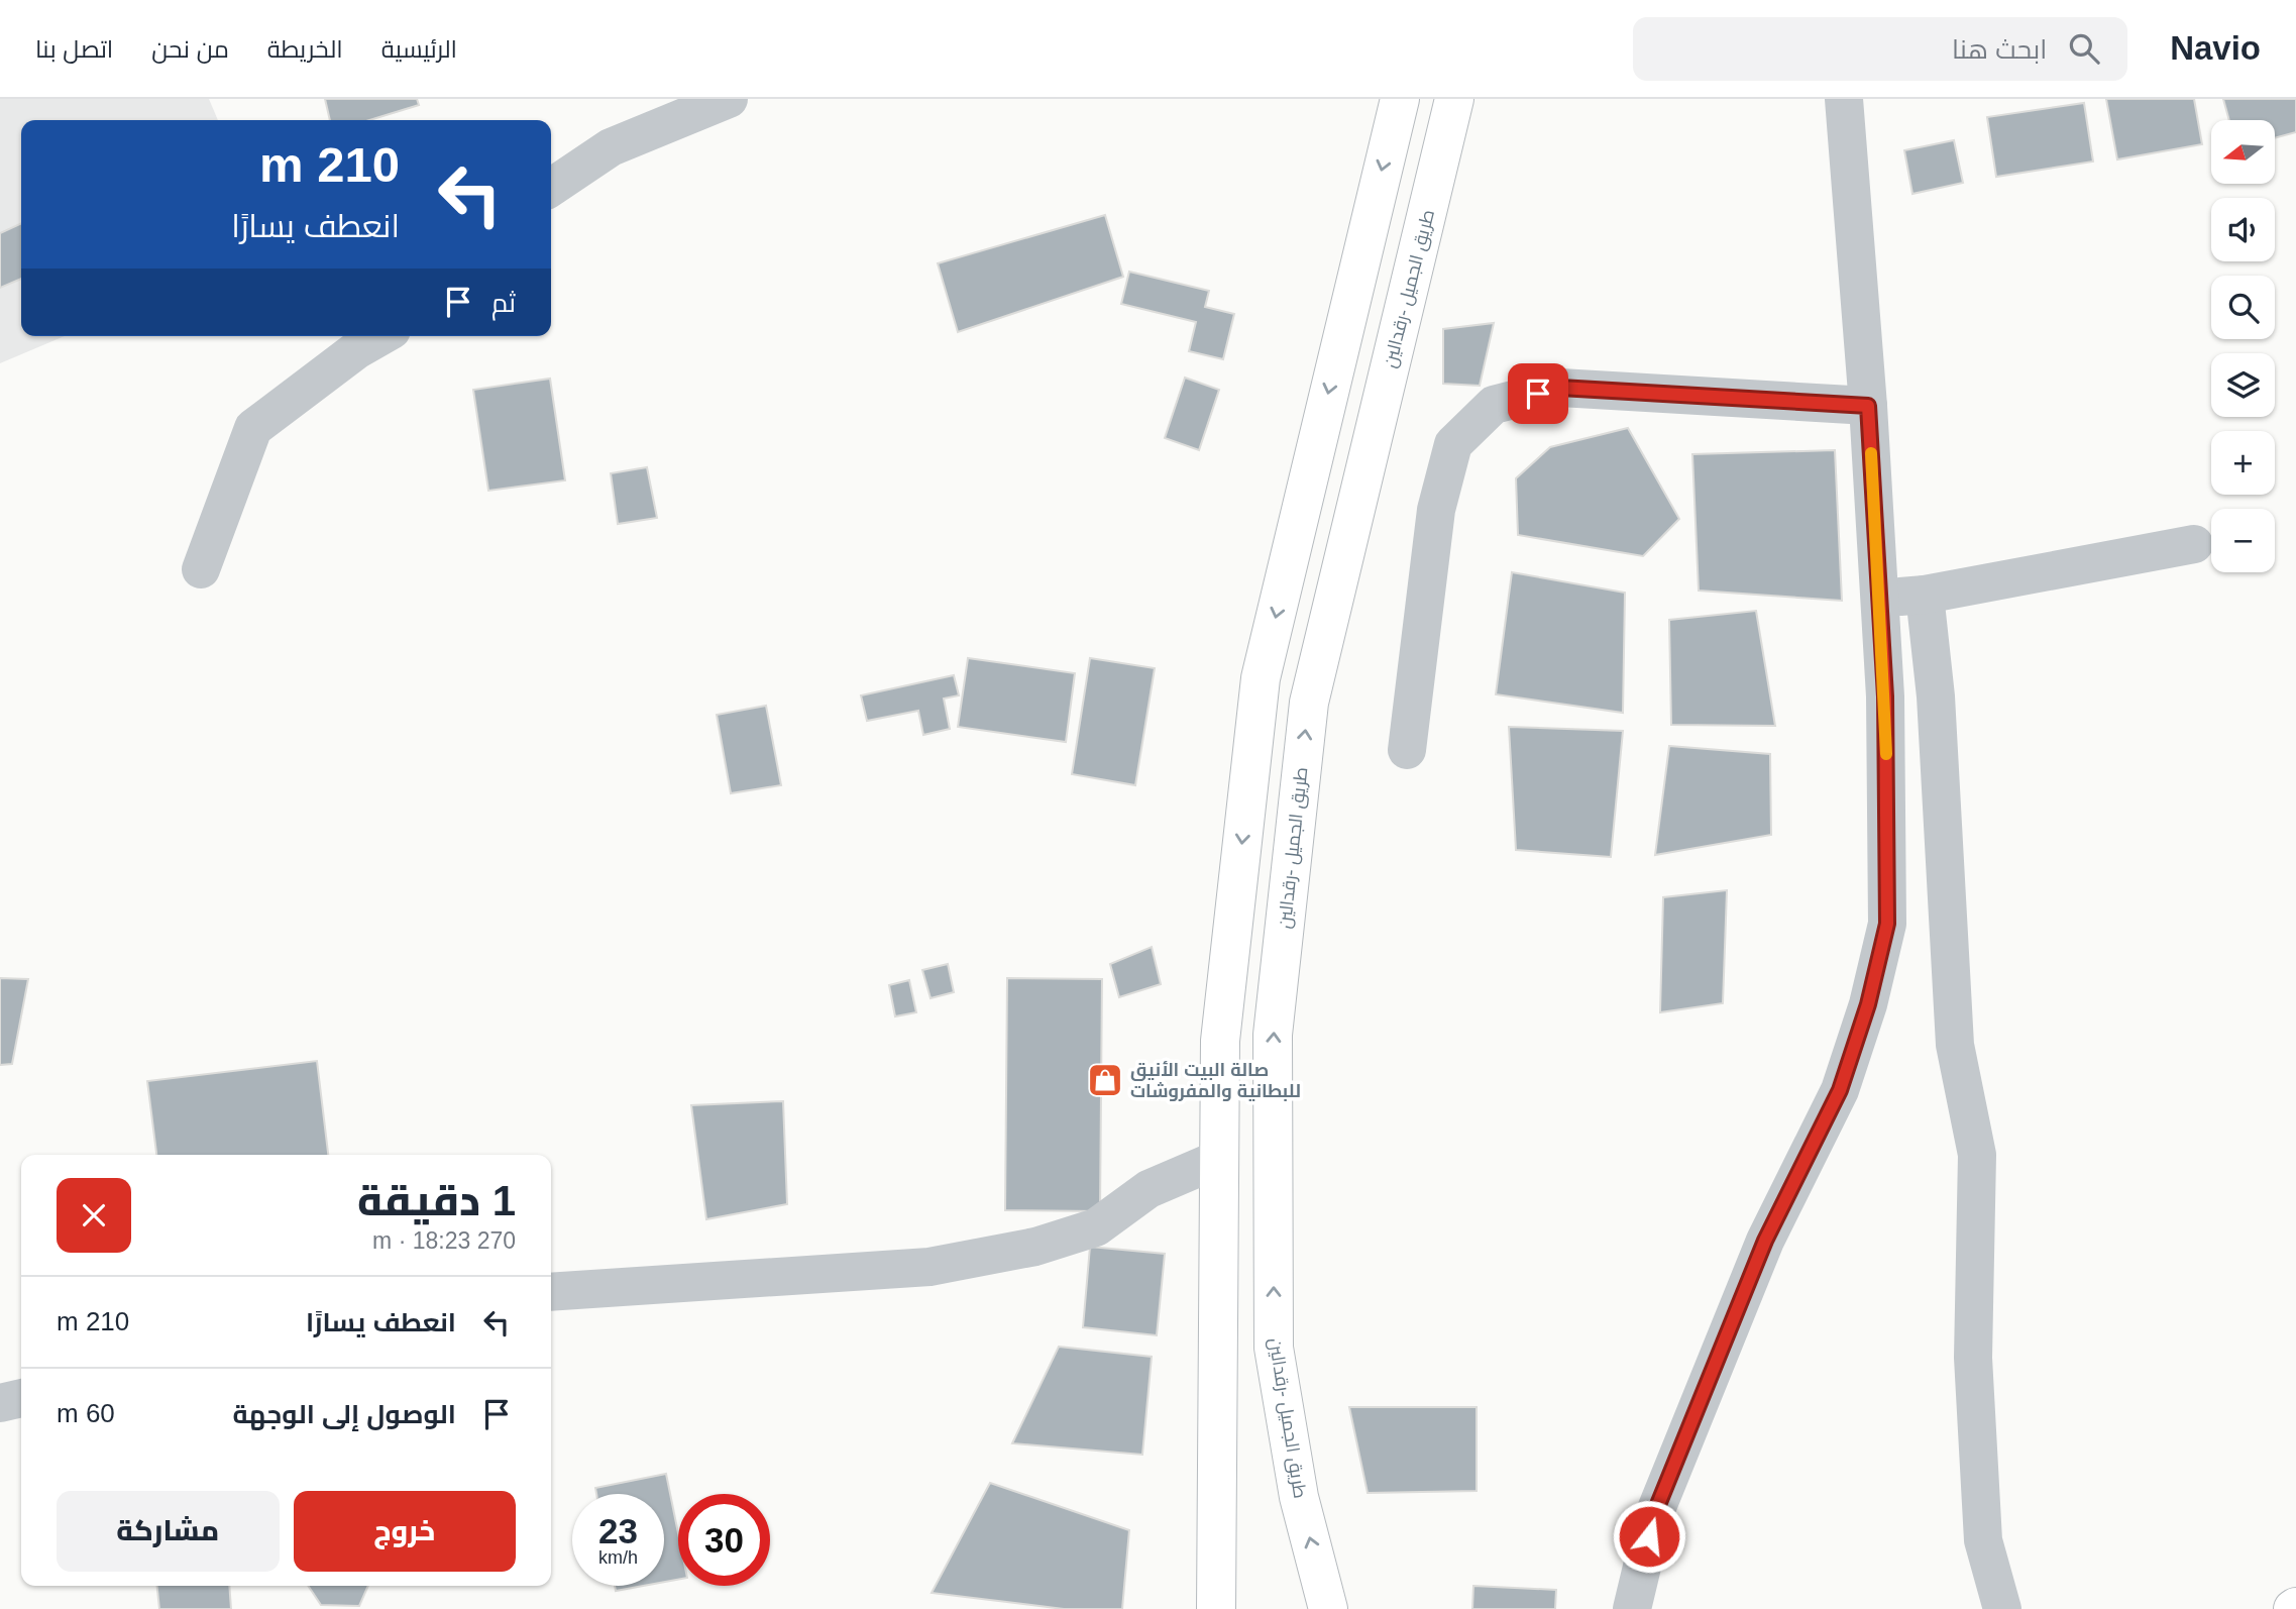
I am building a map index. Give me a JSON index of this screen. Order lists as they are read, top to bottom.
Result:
{
  "streets": {
    "main road": ["طريق الجميل -رقدالين"]
  },
  "places": {
    "shop": ["صالة البيت الأنيق للبطانية والمفروشات"]
  },
  "north": "left",
  "page": {
    "header": "Navio",
    "search": "ابحث هنا",
    "nav": [
      "الرئيسية",
      "الخريطة",
      "من نحن",
      "اتصل بنا"
    ],
    "map_buttons": ["+", "−"],
    "turn": ["210 m", "انعطف يسارًا"],
    "then": "ثم",
    "heading": ["1 دقيقة", "270 m · 18:23"],
    "list": [
      {
        "name": "انعطف يسارًا",
        "value": "210 m"
      },
      {
        "name": "الوصول إلى الوجهة",
        "value": "60 m"
      }
    ],
    "buttons": ["خروج", "مشاركة"],
    "speed": "23 km/h",
    "limit": "30"
  }
}
